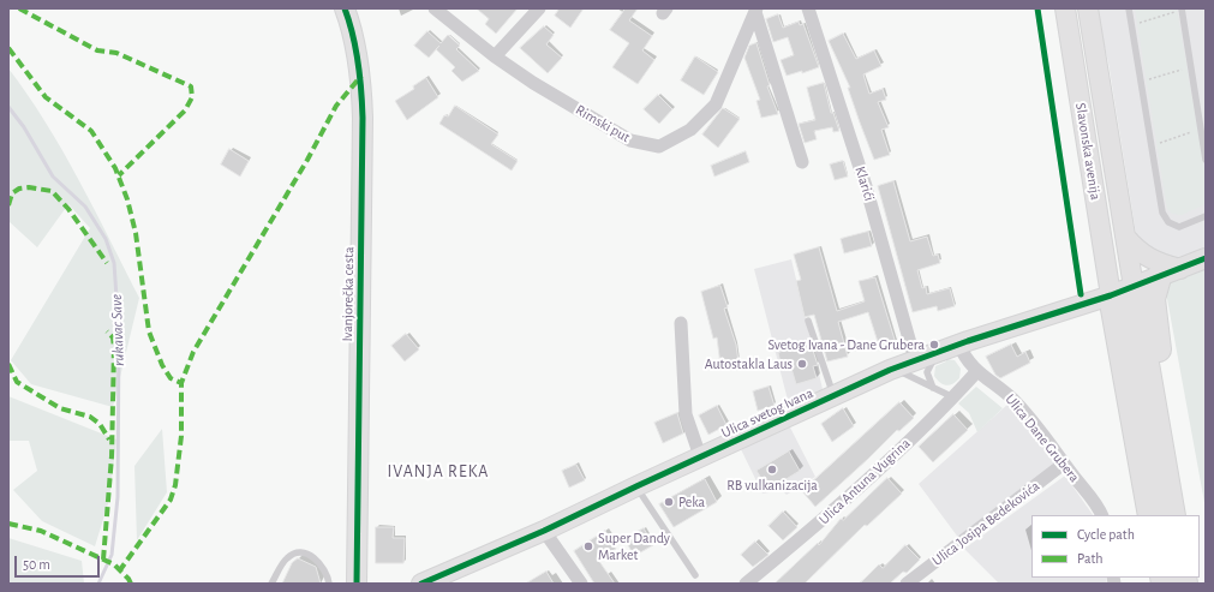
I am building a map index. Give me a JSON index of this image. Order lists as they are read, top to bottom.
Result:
{
  "streets": {
    "main road": ["Slavonska avenija", "Ivanjorečka cesta", "Ulica svetog Ivana"],
    "street": [
      "Rimski put",
      "Klarići",
      "Ulica Dane Grubera",
      "Ulica Antuna Vugrina",
      "Ulica Josipa Bedekovića"
    ]
  },
  "crossings": [
    ["Slavonska avenija", "Ulica svetog Ivana"],
    ["Klarići", "Ulica svetog Ivana"],
    ["Ulica svetog Ivana", "Ulica Dane Grubera"],
    ["Ulica Dane Grubera", "Ulica Antuna Vugrina"],
    ["Ulica Dane Grubera", "Ulica Josipa Bedekovića"]
  ],
  "districts": ["IVANJA REKA"],
  "water": ["rukavac Save"],
  "places": [
    "Svetog Ivana - Dane Grubera",
    "Autostakla Laus",
    "RB vulkanizacija",
    "Peka",
    "Super Dandy Market"
  ],
  "legend": ["Cycle path", "Path"],
  "scale_bar": "50 m"
}
